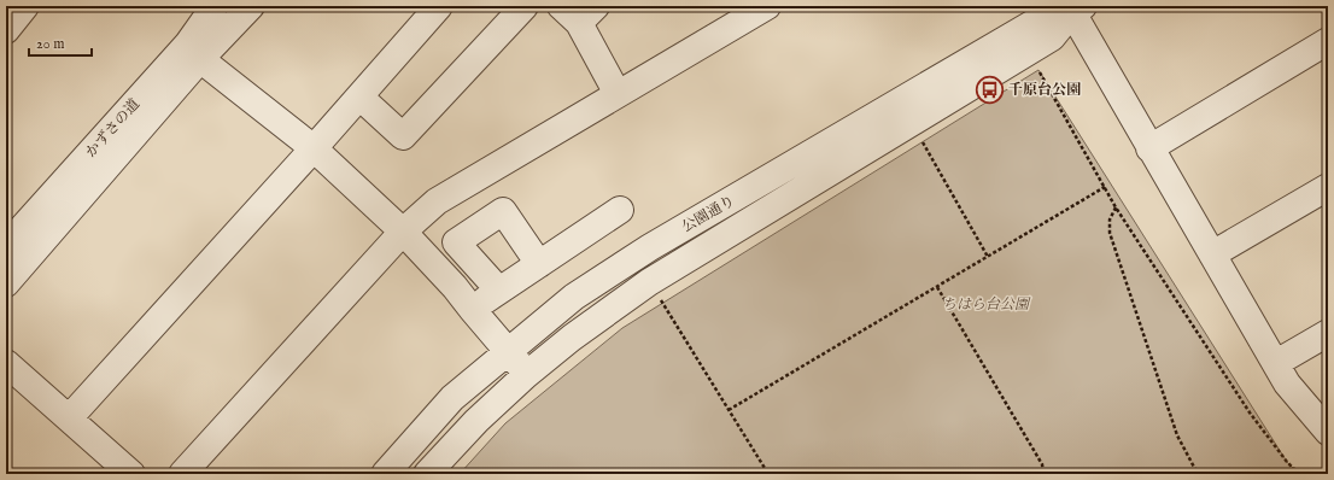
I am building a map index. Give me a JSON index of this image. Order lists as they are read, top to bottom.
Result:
{
  "streets": {
    "street": ["かずさの道", "公園通り"]
  },
  "parks": ["ちはら台公園"],
  "places": {
    "bus stop": ["千原台公園"]
  },
  "scale_bar": "20 m"
}
